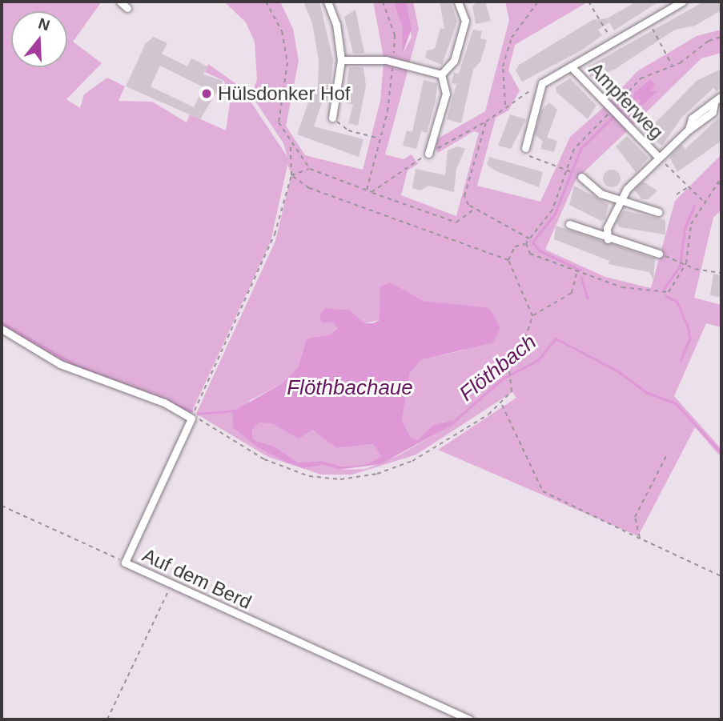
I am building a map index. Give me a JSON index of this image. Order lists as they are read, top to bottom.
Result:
{
  "streets": {
    "street": ["Ampferweg", "Auf dem Berd"]
  },
  "water": ["Flöthbach", "Flöthbachaue"],
  "places": ["Hülsdonker Hof"],
  "north": "top"
}
